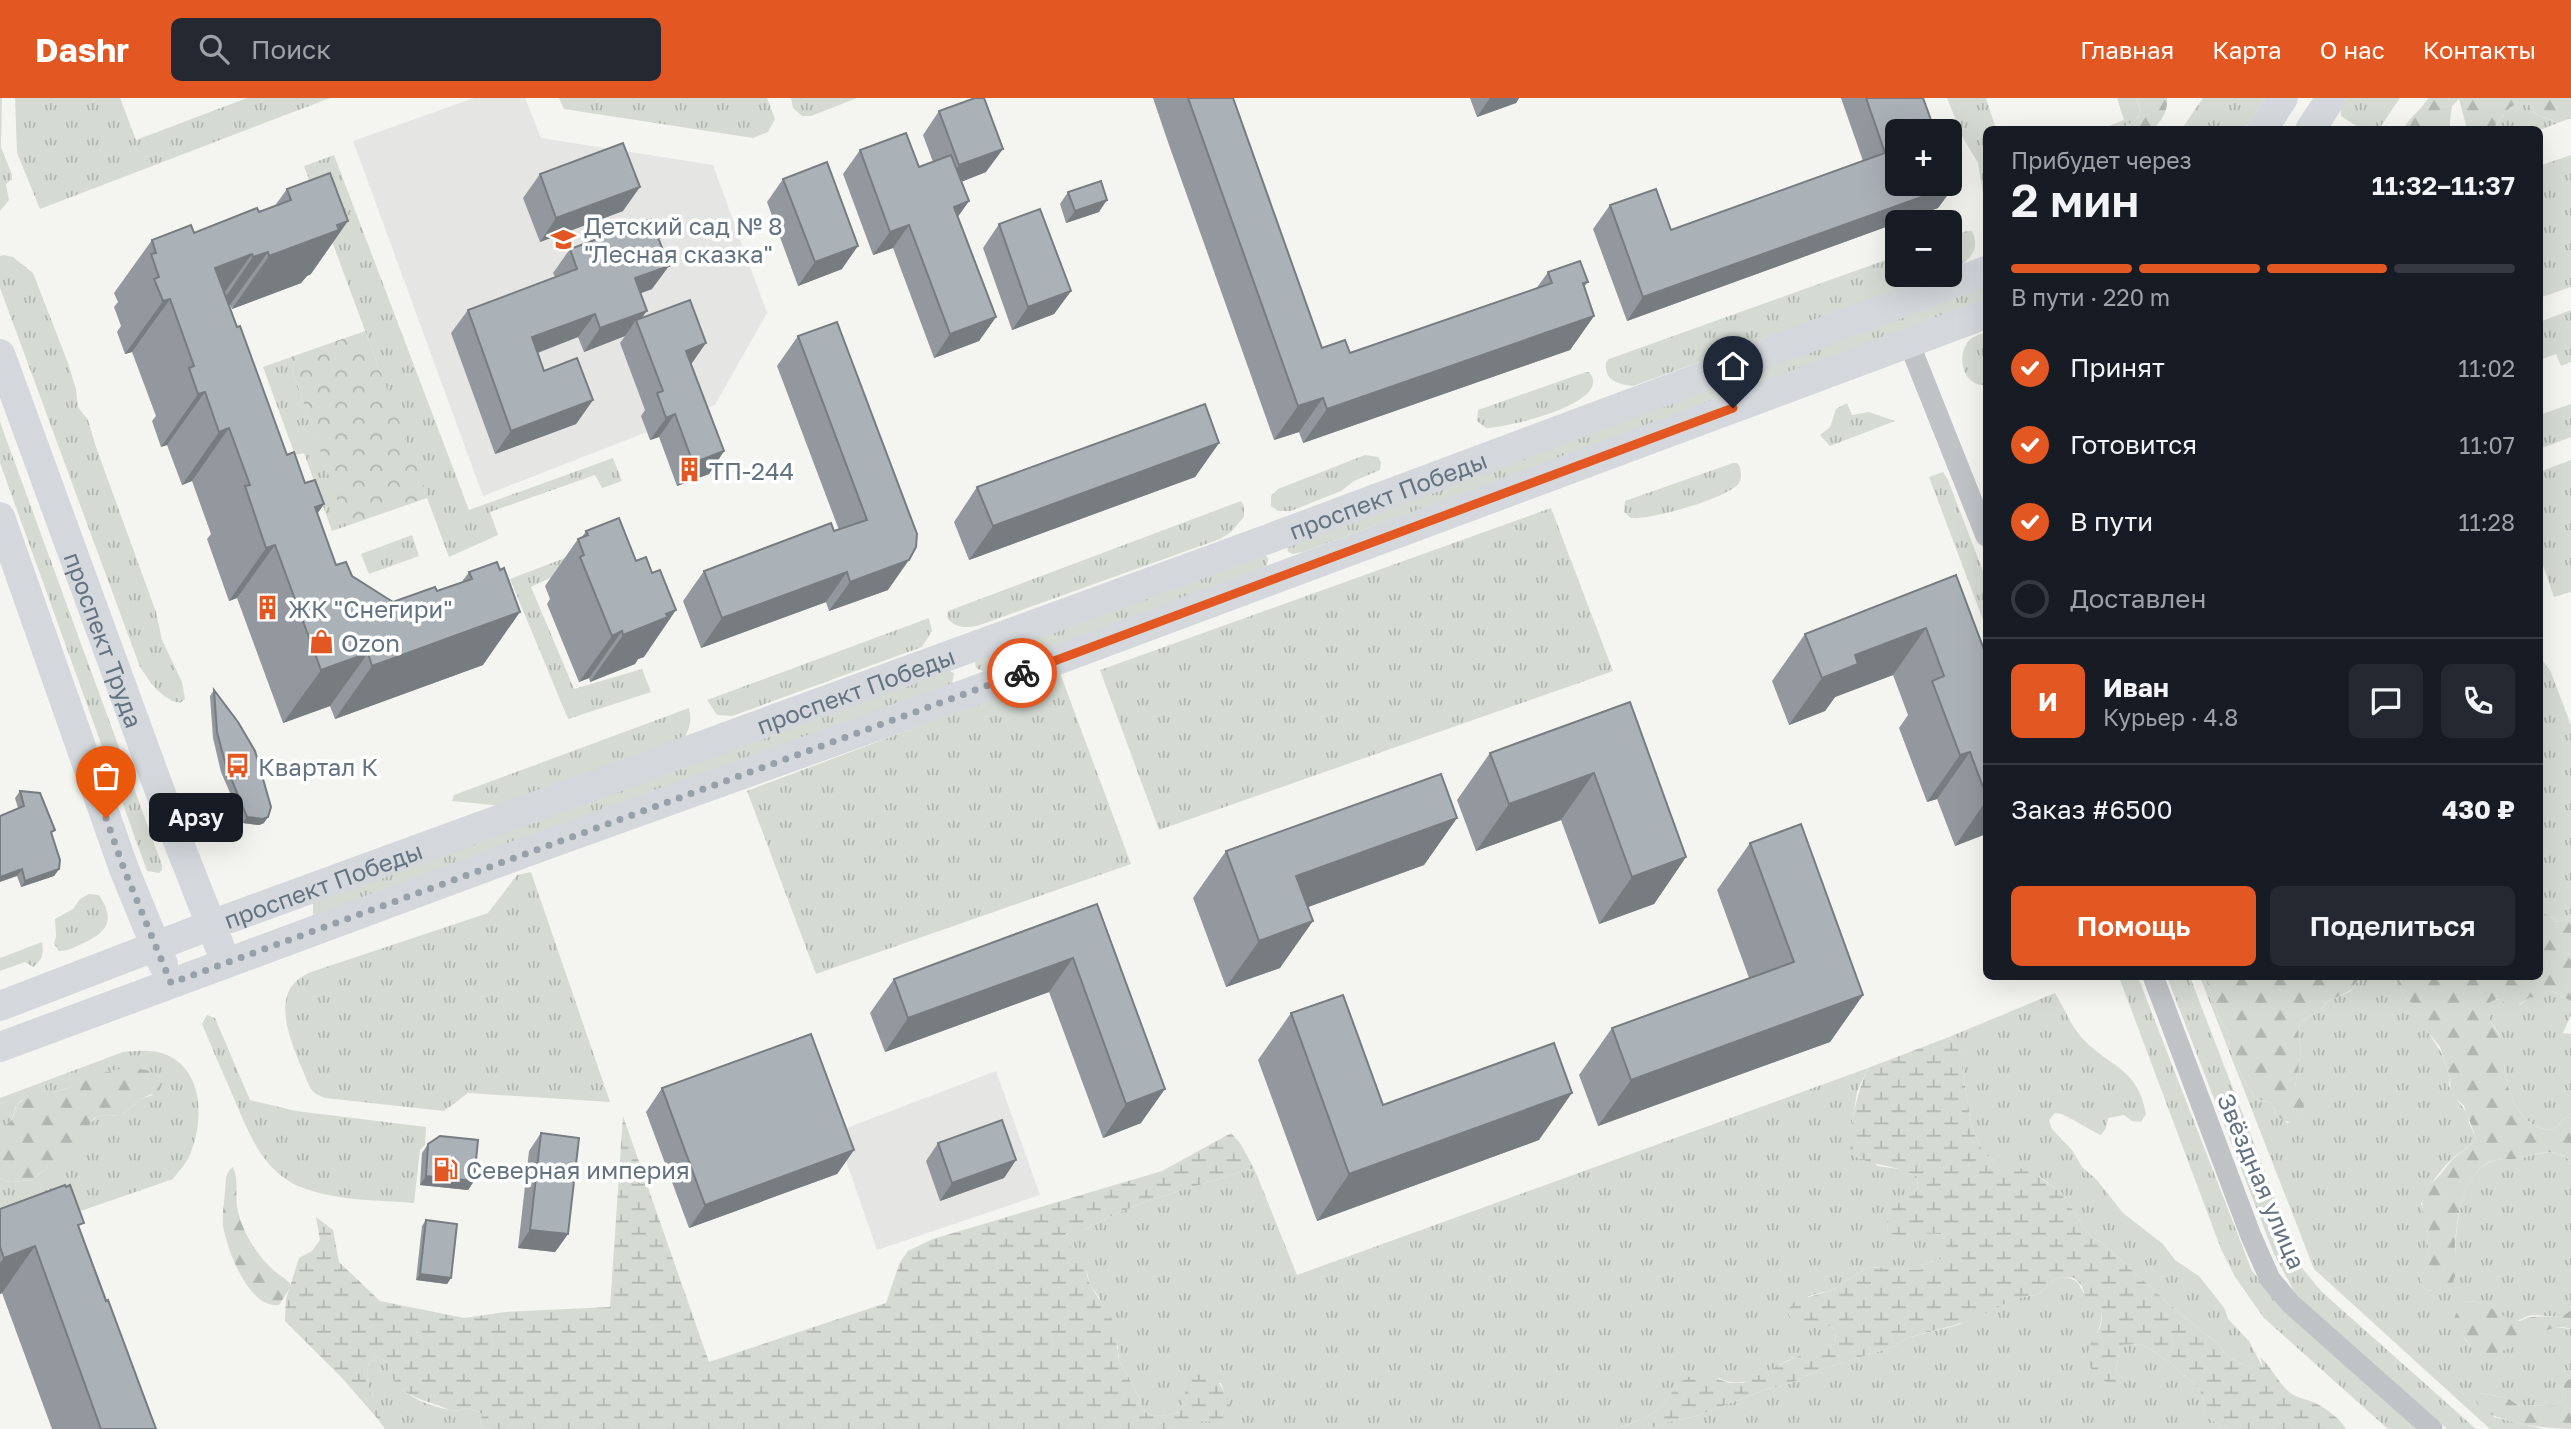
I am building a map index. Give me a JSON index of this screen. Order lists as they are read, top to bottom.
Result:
{
  "streets": {
    "main road": ["проспект Победы", "проспект Труда"],
    "street": ["Звёздная улица"]
  },
  "crossings": [
    ["проспект Победы", "проспект Труда"]
  ],
  "places": {
    "school or university": ["Детский сад № 8 \"Лесная сказка\""],
    "building": ["ТП-244", "ЖК \"Снегири\""],
    "shop": ["Ozon"],
    "bus stop": ["Квартал К"],
    "other": ["Арзу"],
    "fuel station": ["Северная империя"]
  },
  "page": {
    "header": "Dashr",
    "search": "Поиск",
    "nav": [
      "Главная",
      "Карта",
      "О нас",
      "Контакты"
    ],
    "map_buttons": ["+", "−"],
    "heading": ["2 мин", "Прибудет через", "11:32–11:37"],
    "panel": [
      "Иван",
      "Курьер · 4.8",
      "Заказ #6500",
      "430 ₽"
    ],
    "bar": "В пути · 220 m",
    "list": [
      ["Принят", "11:02"],
      ["Готовится", "11:07"],
      ["В пути", "11:28"],
      "Доставлен"
    ],
    "round": "И",
    "bubble": "Арзу",
    "buttons": ["Помощь", "Поделиться"]
  }
}
